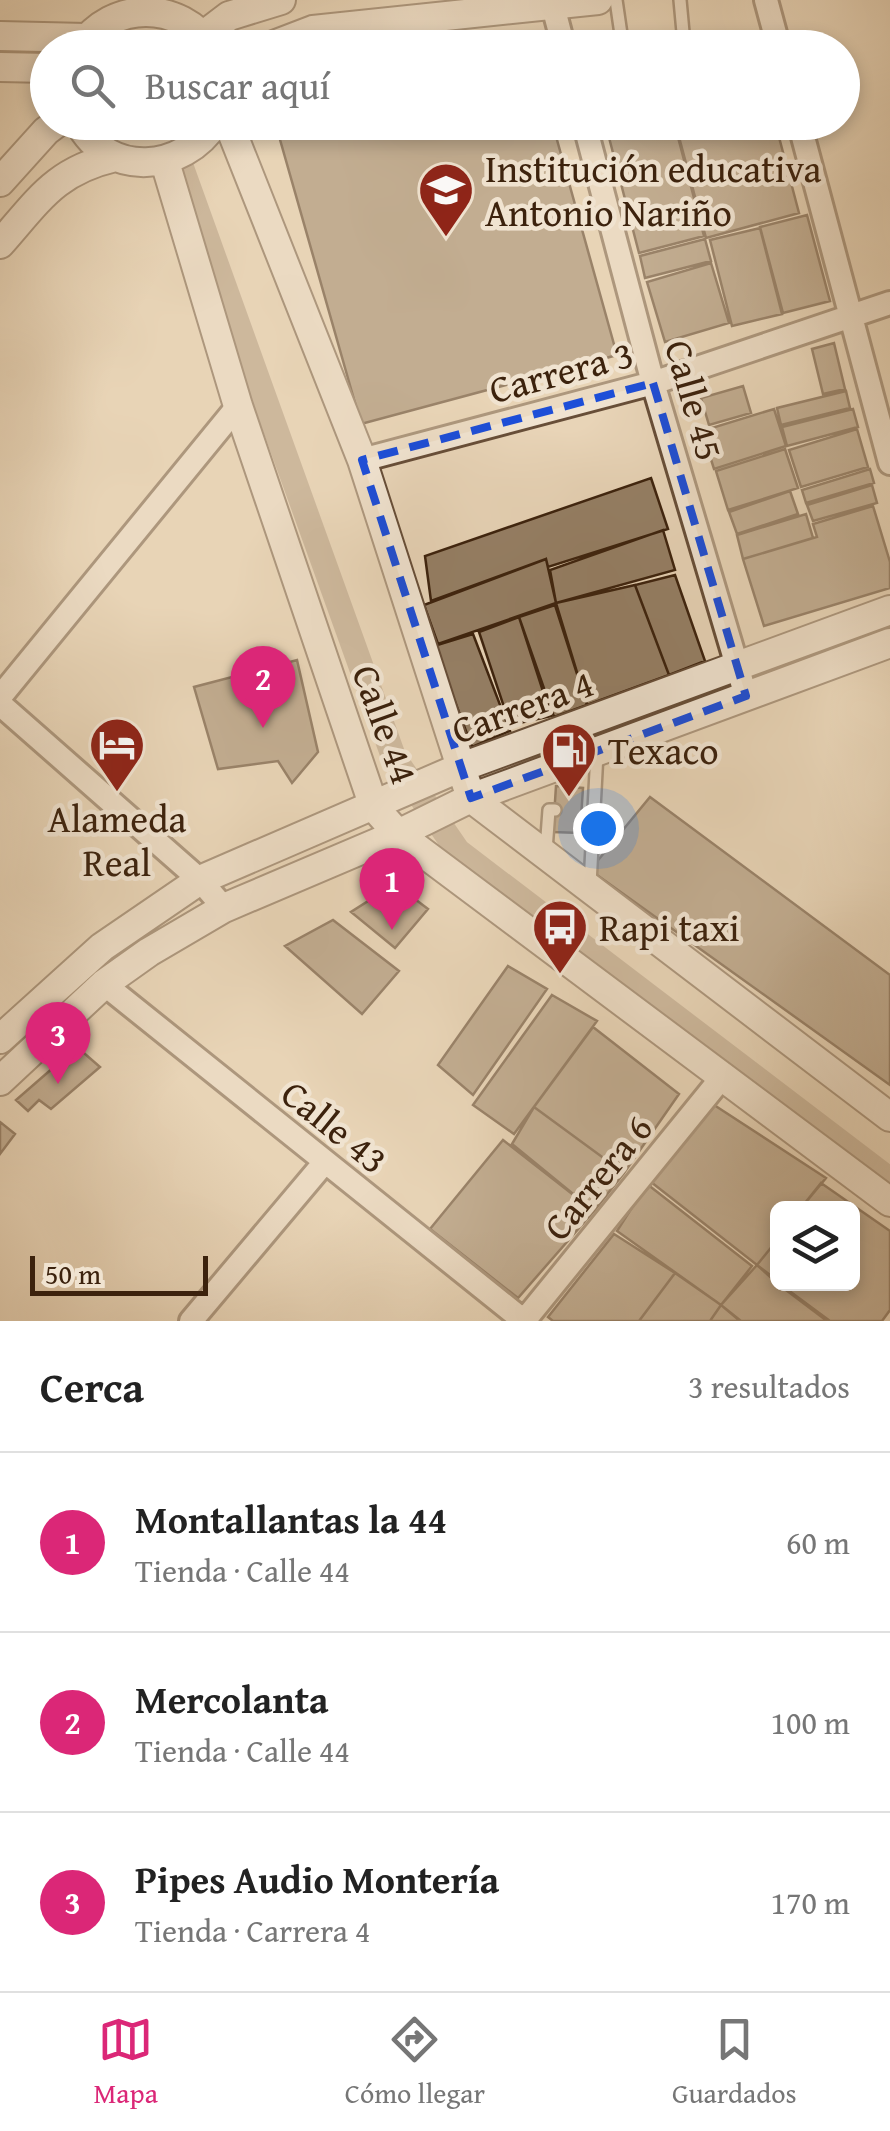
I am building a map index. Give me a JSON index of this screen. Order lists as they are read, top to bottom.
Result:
{
  "streets": {
    "street": [
      "Carrera 3",
      "Calle 45",
      "Carrera 4",
      "Calle 44",
      "Calle 43",
      "Carrera 6"
    ]
  },
  "crossings": [
    ["Carrera 3", "Calle 45"],
    ["Carrera 3", "Calle 44"],
    ["Calle 45", "Carrera 4"],
    ["Carrera 4", "Calle 44"],
    ["Carrera 4", "Calle 43"],
    ["Calle 44", "Carrera 6"],
    ["Calle 43", "Carrera 6"]
  ],
  "places": {
    "school or university": ["Institución educativa Antonio Nariño"],
    "hotel": ["Alameda Real"],
    "fuel station": ["Texaco"],
    "bus stop": ["Rapi taxi"]
  },
  "scale_bar": "50 m",
  "page": {
    "search": "Buscar aquí",
    "pins": ["2", "1", "3"],
    "scale": "50 m",
    "heading": ["Cerca", "3 resultados"],
    "list": [
      {
        "mark": "1",
        "name": "Montallantas la 44",
        "note": "Tienda · Calle 44",
        "value": "60 m"
      },
      {
        "mark": "2",
        "name": "Mercolanta",
        "note": "Tienda · Calle 44",
        "value": "100 m"
      },
      {
        "mark": "3",
        "name": "Pipes Audio Montería",
        "note": "Tienda · Carrera 4",
        "value": "170 m"
      }
    ],
    "nav": ["Mapa", "Cómo llegar", "Guardados"]
  }
}
